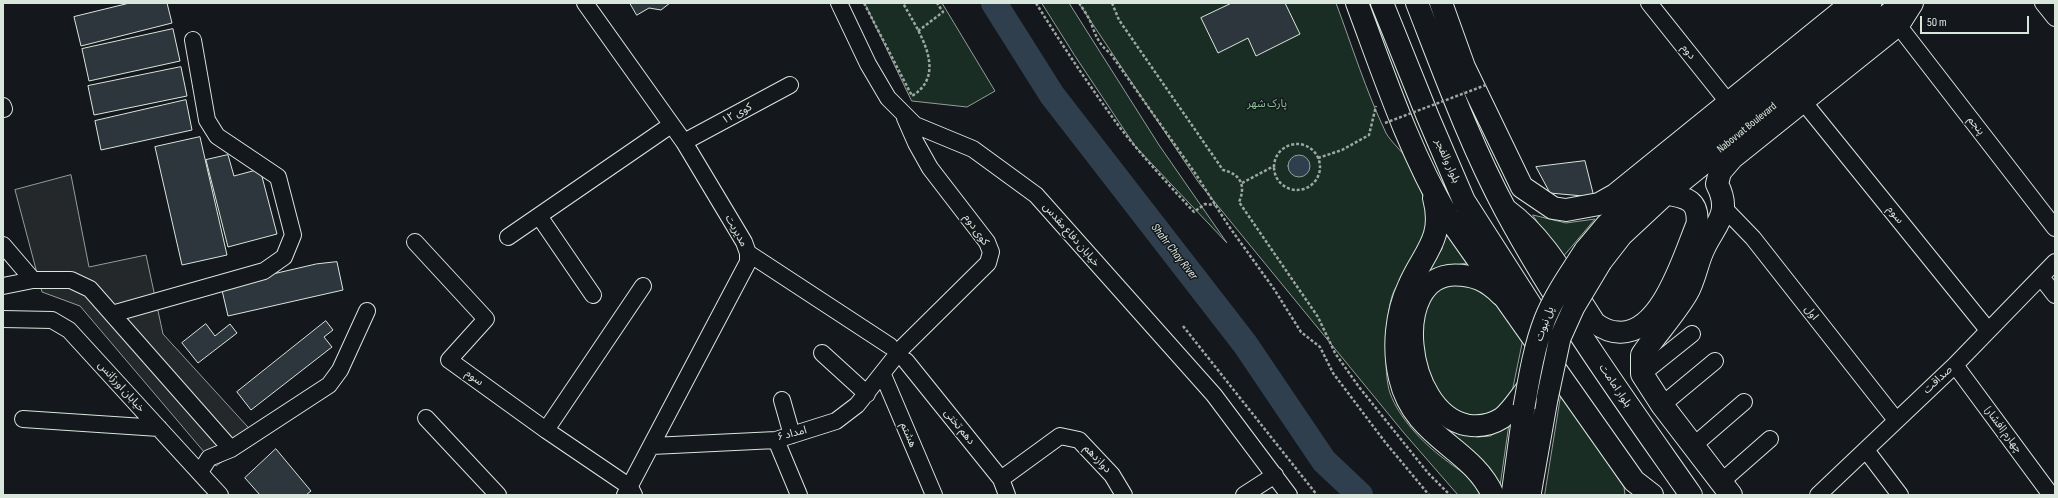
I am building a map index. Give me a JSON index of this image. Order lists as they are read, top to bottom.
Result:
{
  "streets": {
    "highway": ["بلوار والفجر", "بلوار امامت"],
    "main road": ["Nabovvat Boulevard", "پل نبوت"],
    "street": [
      "دوم",
      "کوی ۱۲",
      "پنجم",
      "سوم",
      "کوی دوم",
      "مدیریت",
      "خیابان دفاع مقدس",
      "اول",
      "صداقت",
      "خیابان اورژانس",
      "دهم تختی",
      "چهارم (افشار)",
      "امداد ۶",
      "هشتم",
      "دوازدهم"
    ]
  },
  "crossings": [
    ["کوی ۱۲", "مدیریت"],
    ["Nabovvat Boulevard", "پل نبوت"],
    ["سوم", "مدیریت"],
    ["سوم", "صداقت"],
    ["کوی دوم", "خیابان دفاع مقدس"],
    ["کوی دوم", "دهم تختی"],
    ["کوی دوم", "امداد ۶"],
    ["مدیریت", "دهم تختی"],
    ["مدیریت", "امداد ۶"],
    ["اول", "صداقت"],
    ["صداقت", "چهارم (افشار)"],
    ["دهم تختی", "امداد ۶"],
    ["دهم تختی", "دوازدهم"],
    ["امداد ۶", "هشتم"]
  ],
  "water": ["Shahr Chay River"],
  "parks": ["پارک شهر"],
  "scale_bar": "50 m"
}
